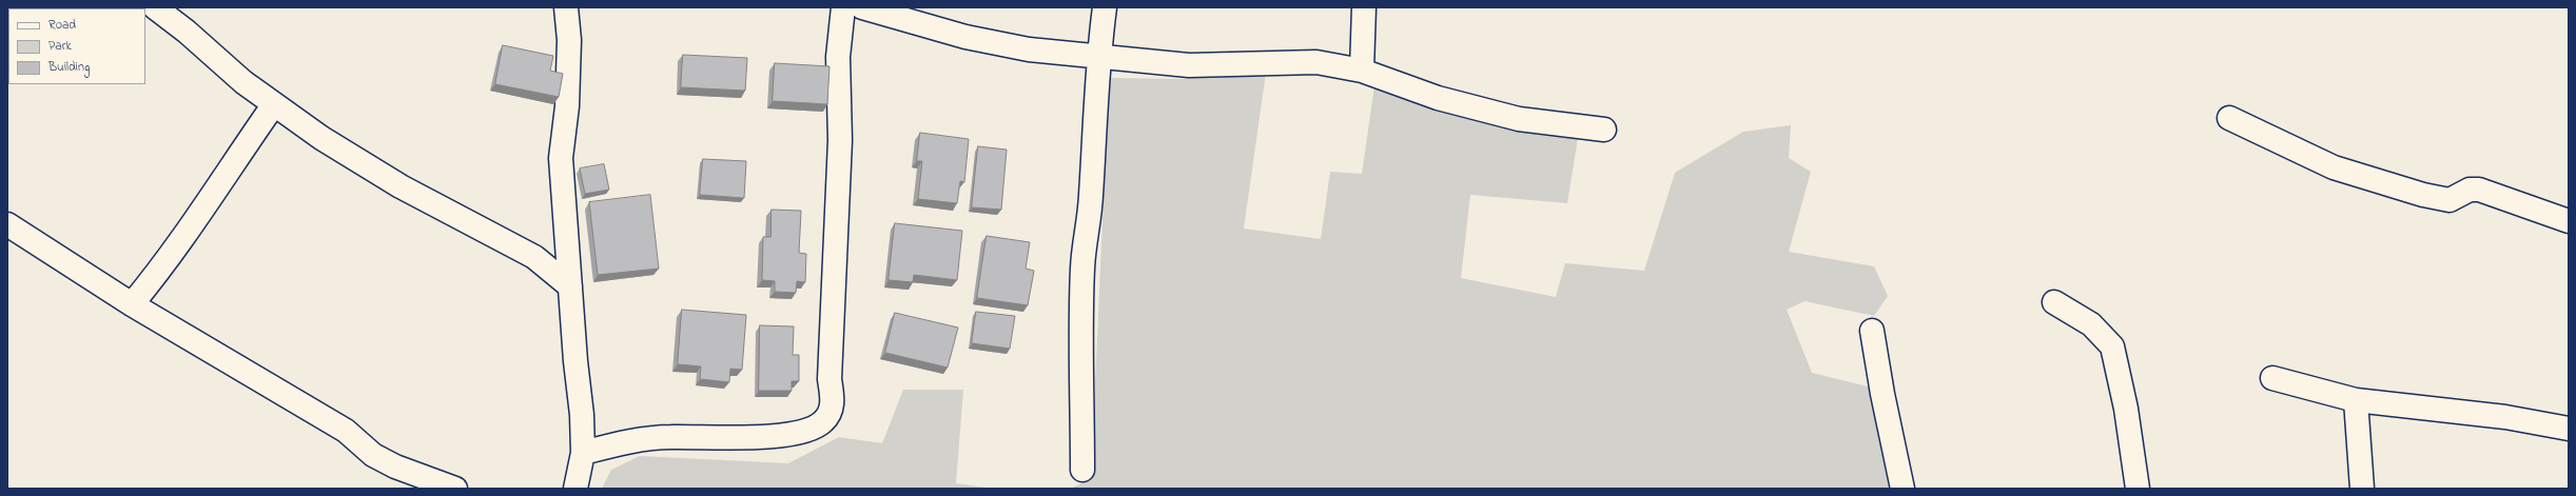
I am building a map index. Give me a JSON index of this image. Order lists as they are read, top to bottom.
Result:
{
  "legend": ["Road", "Park", "Building"]
}
